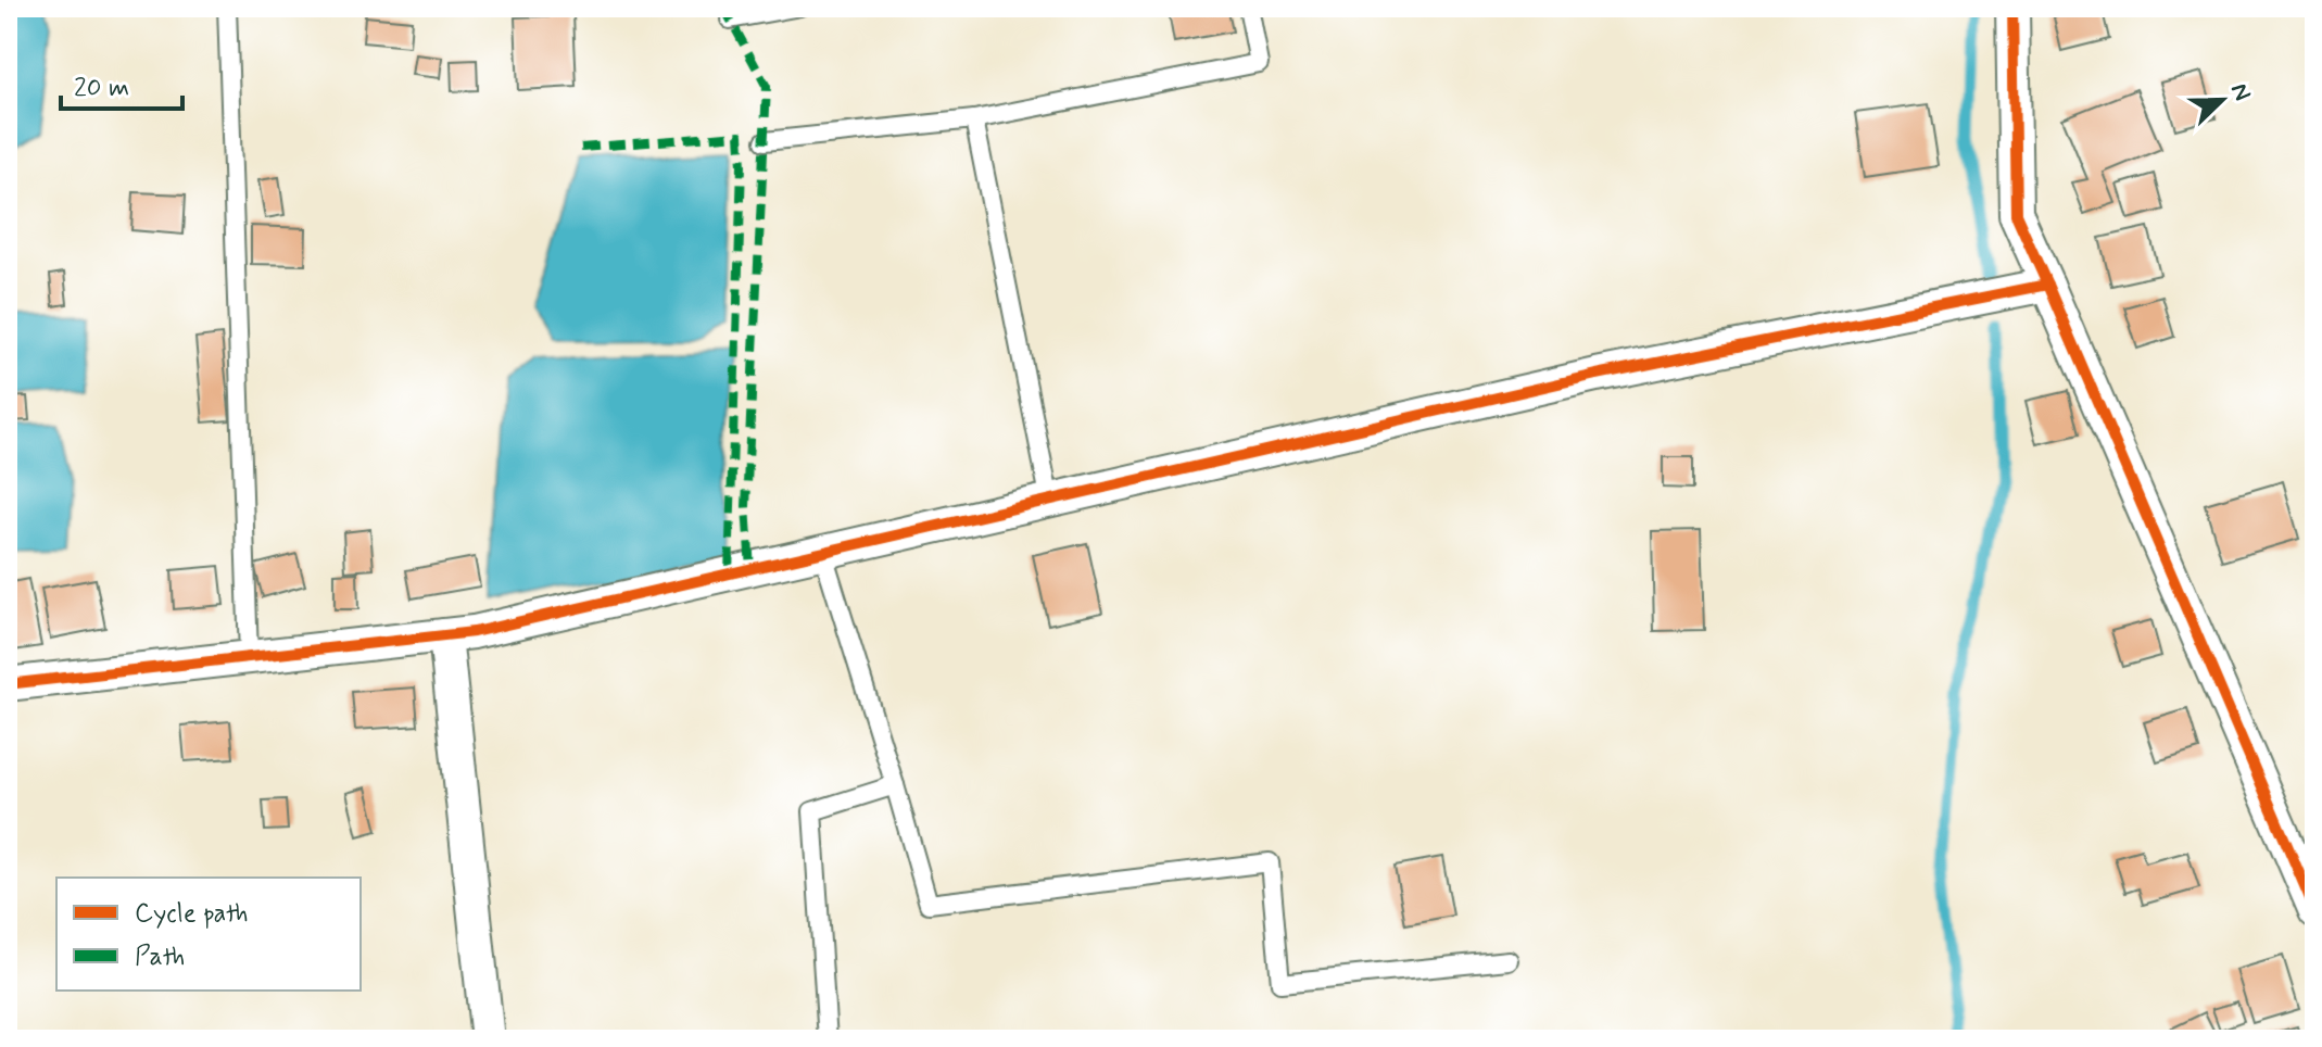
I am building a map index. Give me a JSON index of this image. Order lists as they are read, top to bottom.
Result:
{
  "legend": ["Cycle path", "Path"],
  "scale_bar": "20 m",
  "north": "top right"
}
